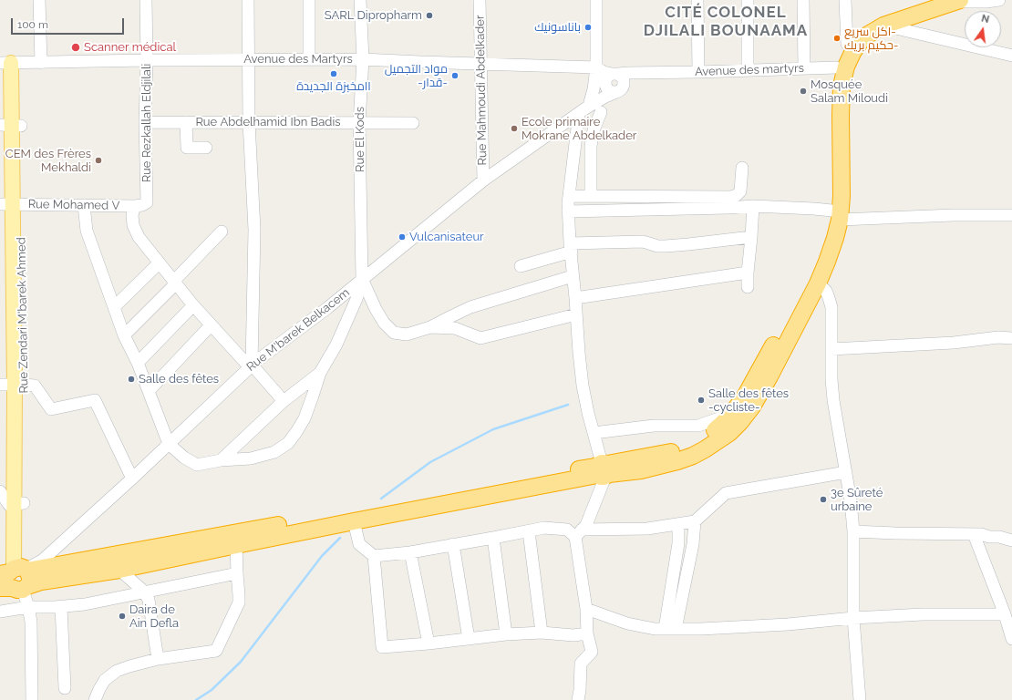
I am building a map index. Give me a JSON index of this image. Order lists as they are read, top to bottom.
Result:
{
  "streets": {
    "street": [
      "Avenue des Martyrs",
      "Avenue des martyrs",
      "Rue Mahmoudi Abdelkader",
      "Rue Abdelhamid Ibn Badis",
      "Rue Rezkallah Eldjilali",
      "Rue El Kods",
      "Rue Mohamed V",
      "Rue M'barek Belkacem"
    ]
  },
  "crossings": [
    ["Avenue des Martyrs", "Avenue des martyrs"],
    ["Avenue des Martyrs", "Rue Mahmoudi Abdelkader"],
    ["Avenue des Martyrs", "Rue Rezkallah Eldjilali"],
    ["Avenue des Martyrs", "Rue El Kods"],
    ["Rue Mahmoudi Abdelkader", "Rue M'barek Belkacem"],
    ["Rue Abdelhamid Ibn Badis", "Rue Rezkallah Eldjilali"],
    ["Rue Abdelhamid Ibn Badis", "Rue El Kods"],
    ["Rue Rezkallah Eldjilali", "Rue Mohamed V"],
    ["Rue El Kods", "Rue M'barek Belkacem"]
  ],
  "districts": ["CITÉ COLONEL DJILALI BOUNAAMA"],
  "places": [
    "SARL Dipropharm",
    "باناسونيك",
    "اكل سريع- حكيم بريك-",
    "Scanner médical",
    "اامخبزة الجديدة",
    "مواد التجميل -قدار-",
    "Mosquée Salam Miloudi",
    "Ecole primaire Mokrane Abdelkader",
    "CEM des Frères Mekhaldi",
    "Vulcanisateur",
    "Salle des fêtes",
    "Salle des fêtes -cycliste-",
    "3e Sûreté urbaine",
    "Daira de Ain Defla"
  ],
  "scale_bar": "100 m",
  "north": "top"
}
